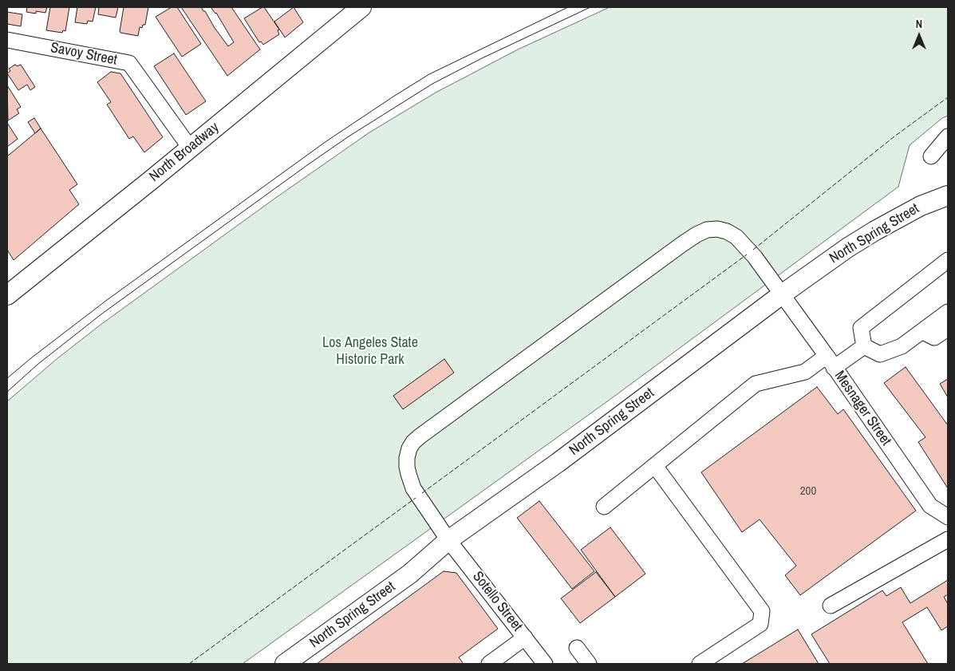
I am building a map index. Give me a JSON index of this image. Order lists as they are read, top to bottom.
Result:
{
  "streets": {
    "main road": ["North Broadway", "North Spring Street"],
    "street": ["Savoy Street", "Mesnager Street", "Sotello Street"]
  },
  "crossings": [
    ["Savoy Street", "North Broadway"],
    ["North Spring Street", "Mesnager Street"],
    ["North Spring Street", "Sotello Street"],
    ["Mesnager Street", "Sotello Street"]
  ],
  "parks": ["Los Angeles State Historic Park"],
  "house_numbers": ["200"],
  "north": "top"
}
